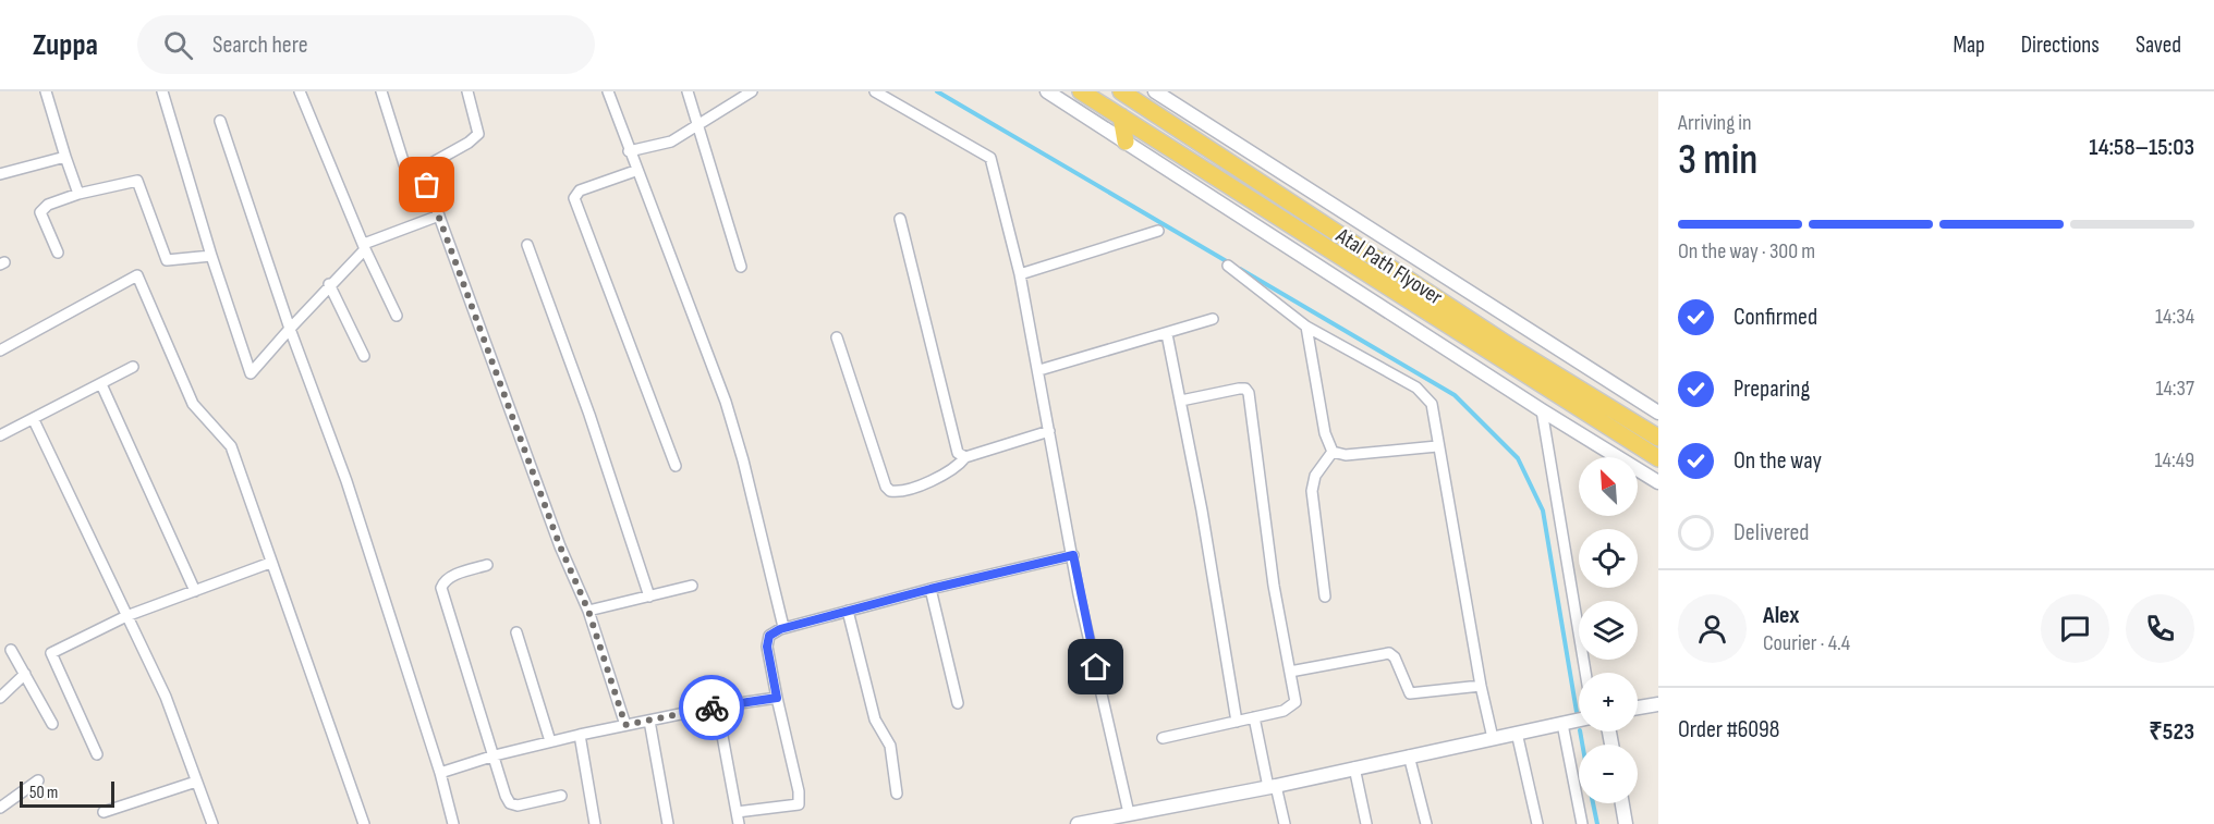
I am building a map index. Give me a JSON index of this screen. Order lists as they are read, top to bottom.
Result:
{
  "streets": {
    "main road": ["Atal Path Flyover"]
  },
  "scale_bar": "50 m",
  "north": "top left",
  "page": {
    "header": "Zuppa",
    "search": "Search here",
    "nav": ["Map", "Directions", "Saved"],
    "heading": ["3 min", "Arriving in", "14:58–15:03"],
    "panel": [
      "Alex",
      "Courier · 4.4",
      "Order #6098",
      "₹523"
    ],
    "bar": "On the way · 300 m",
    "list": [
      ["Confirmed", "14:34"],
      ["Preparing", "14:37"],
      ["On the way", "14:49"],
      "Delivered"
    ],
    "map_buttons": ["+", "−"],
    "scale": "50 m"
  }
}
